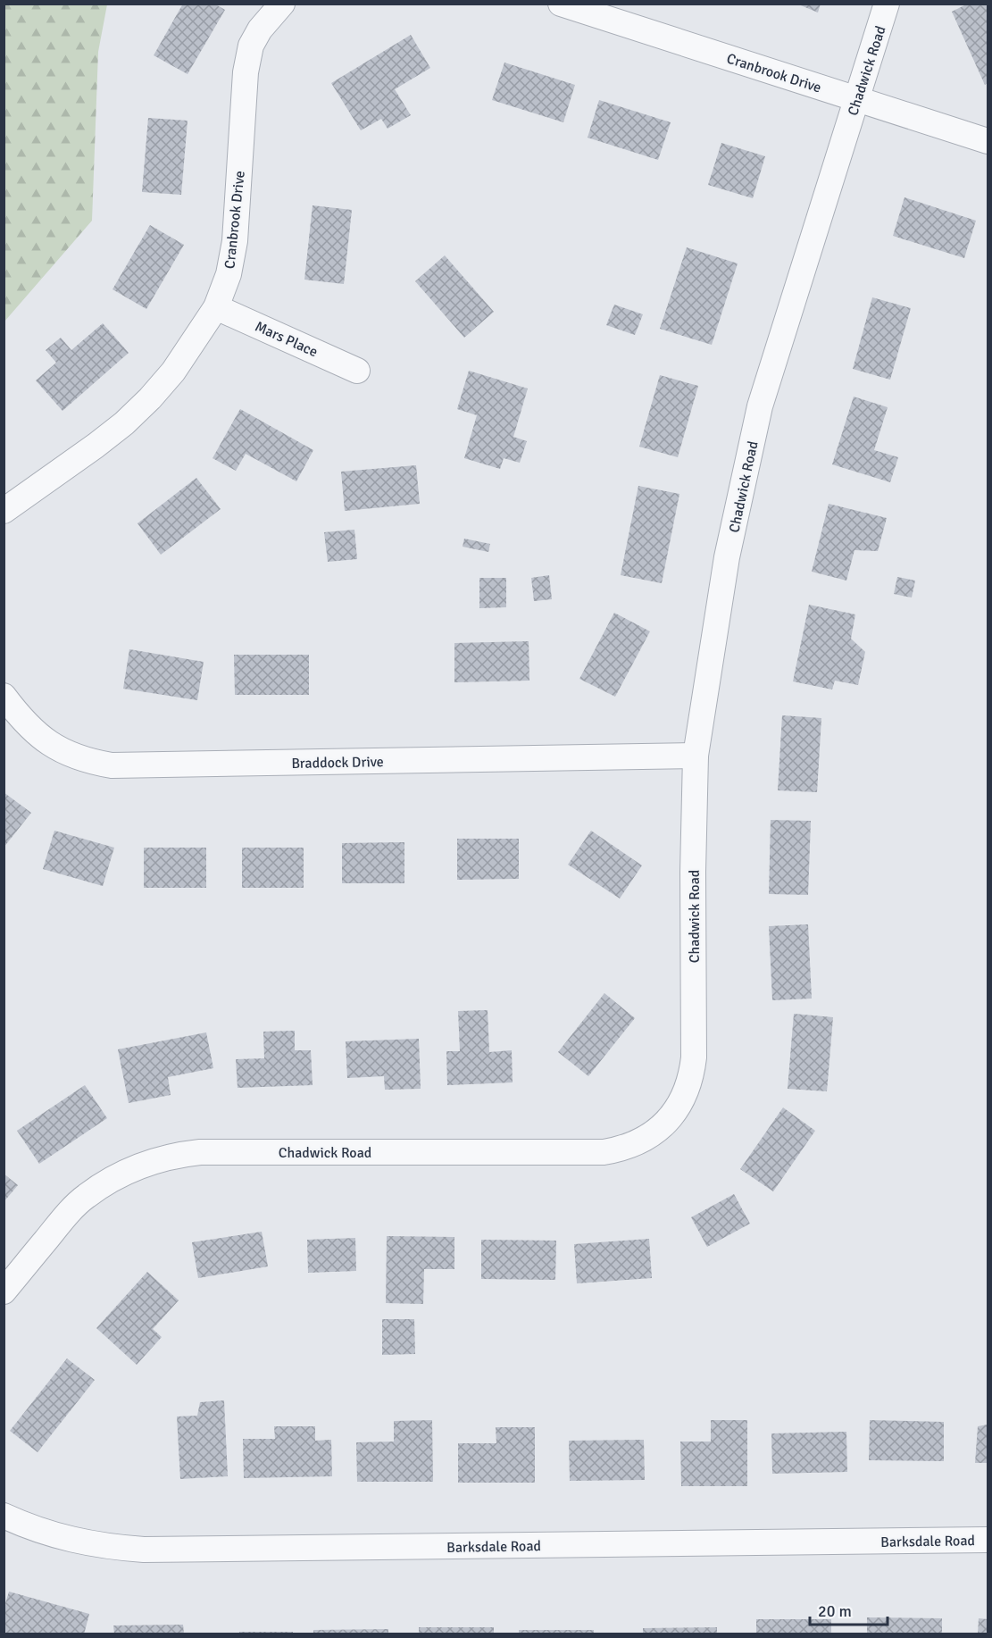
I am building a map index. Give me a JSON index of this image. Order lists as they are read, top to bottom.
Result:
{
  "streets": {
    "street": [
      "Chadwick Road",
      "Cranbrook Drive",
      "Mars Place",
      "Braddock Drive",
      "Barksdale Road"
    ]
  },
  "crossings": [
    ["Chadwick Road", "Cranbrook Drive"],
    ["Chadwick Road", "Braddock Drive"],
    ["Cranbrook Drive", "Mars Place"]
  ],
  "scale_bar": "20 m"
}
